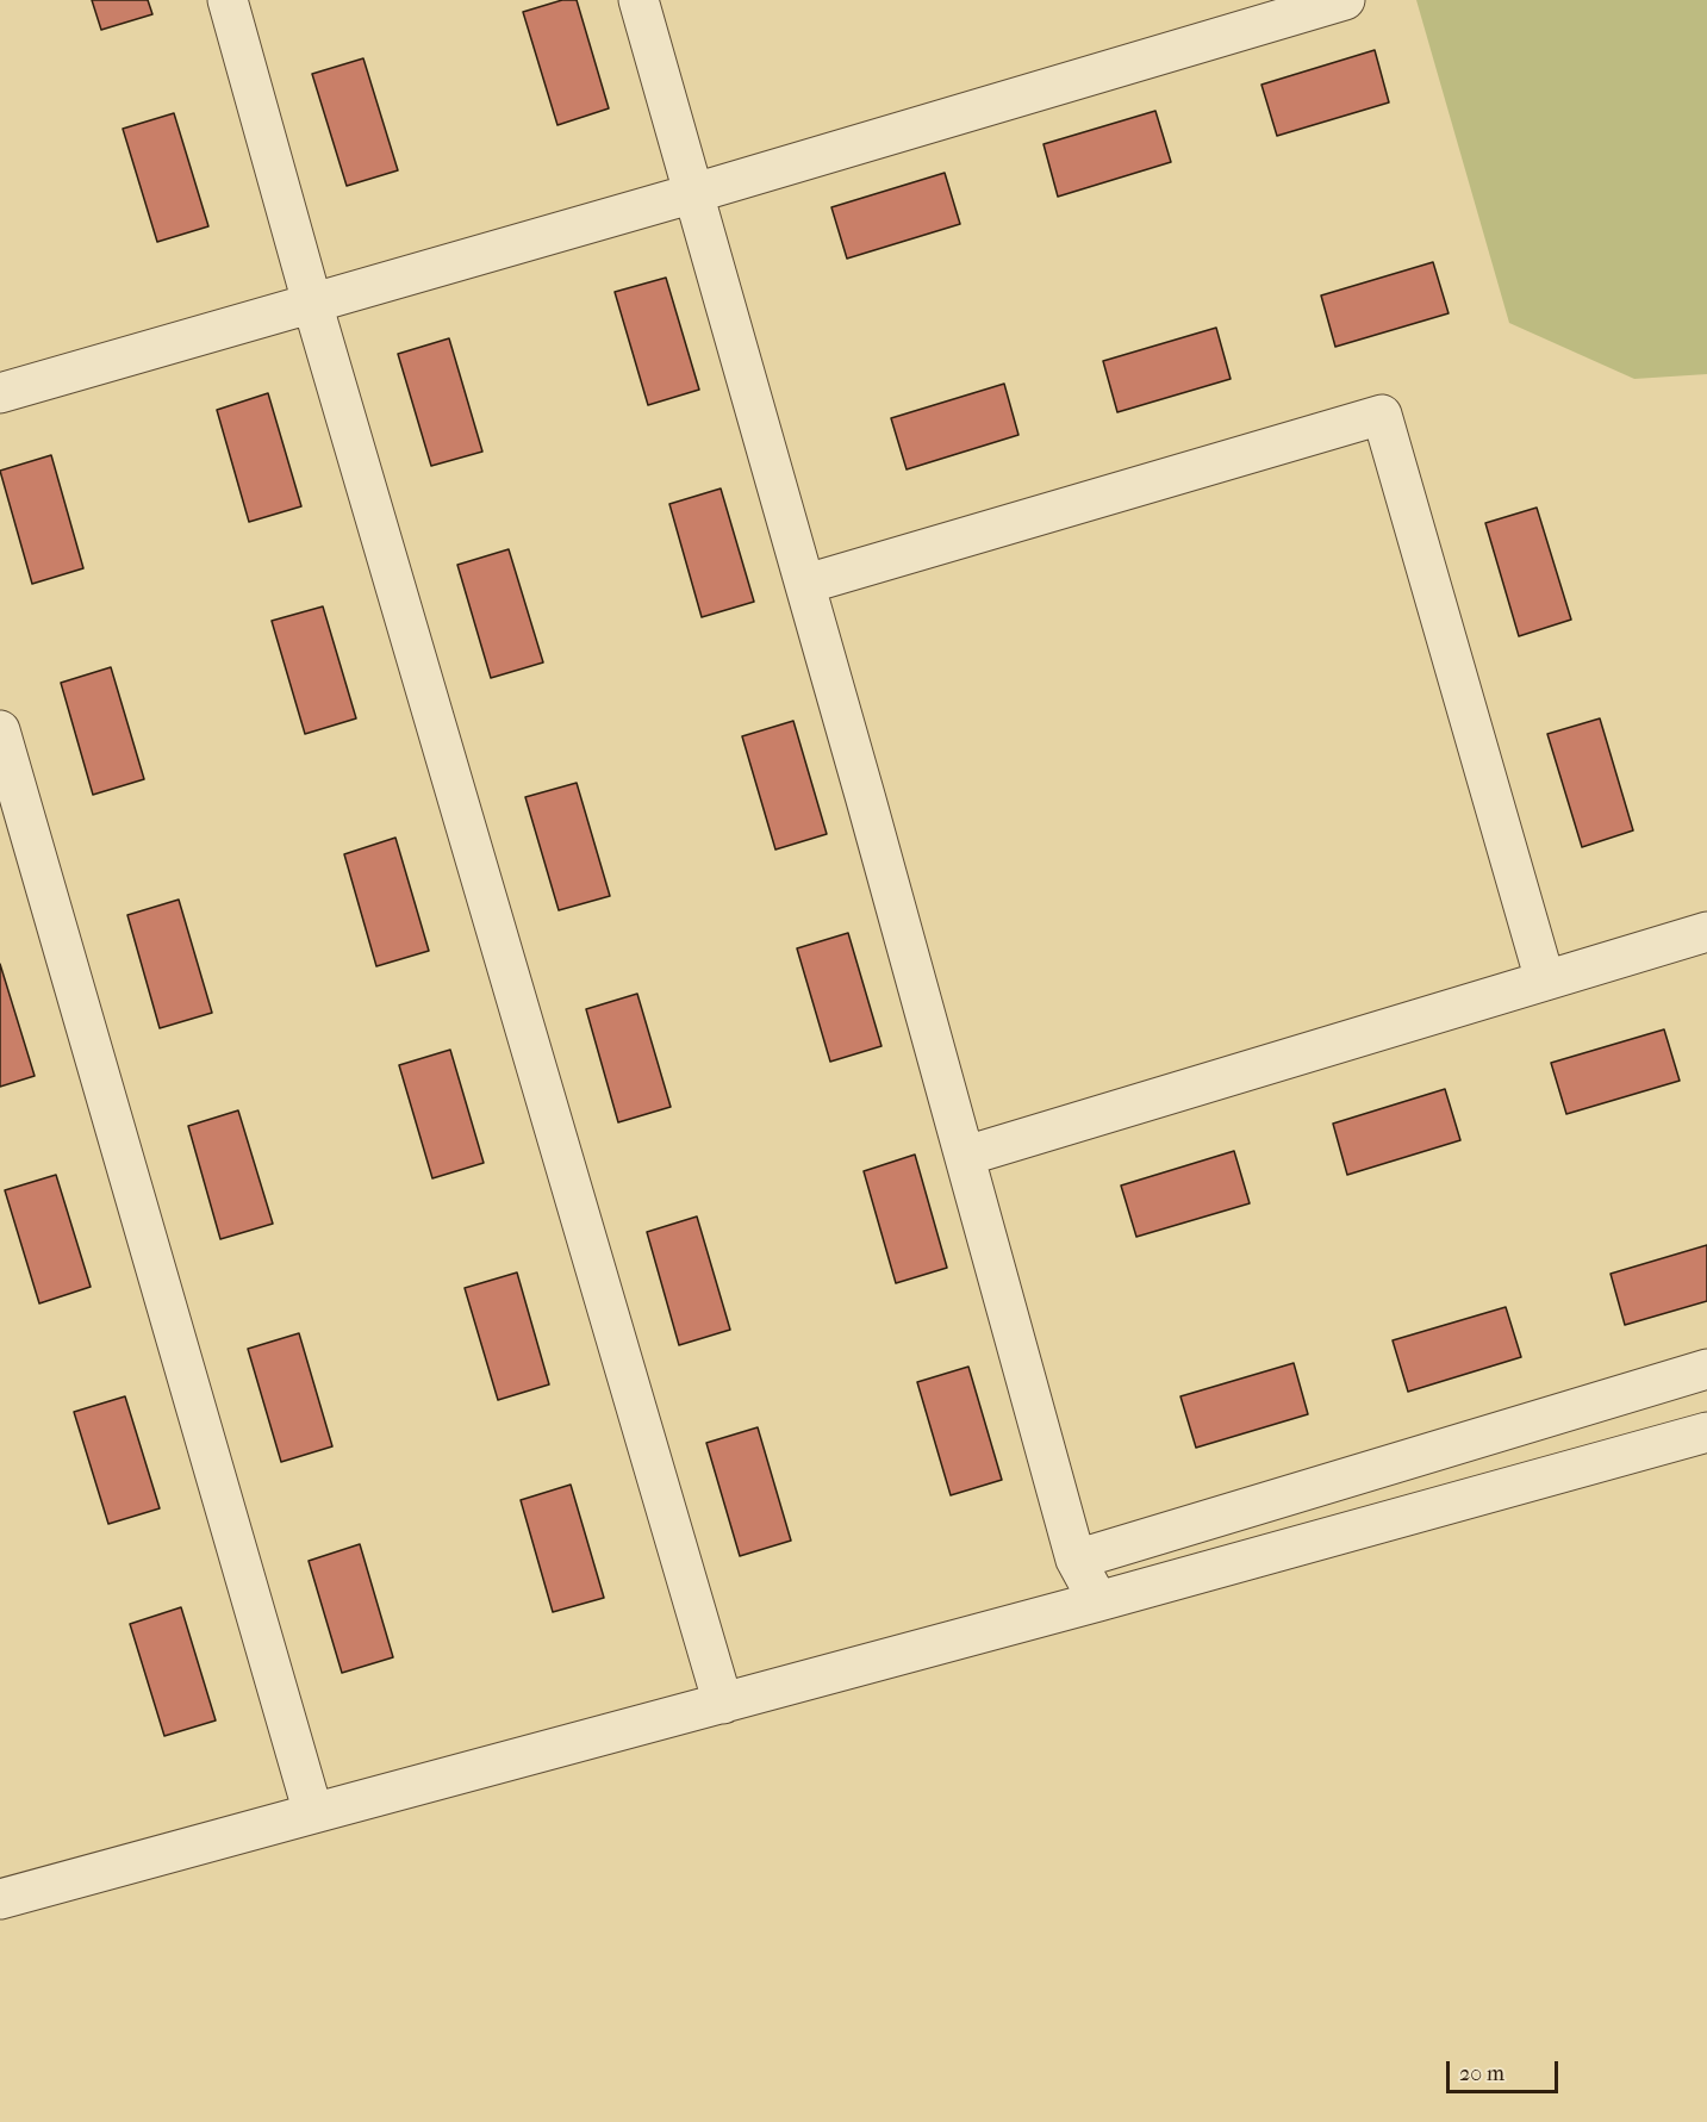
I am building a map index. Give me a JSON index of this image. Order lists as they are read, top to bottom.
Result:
{
  "scale_bar": "20 m"
}
